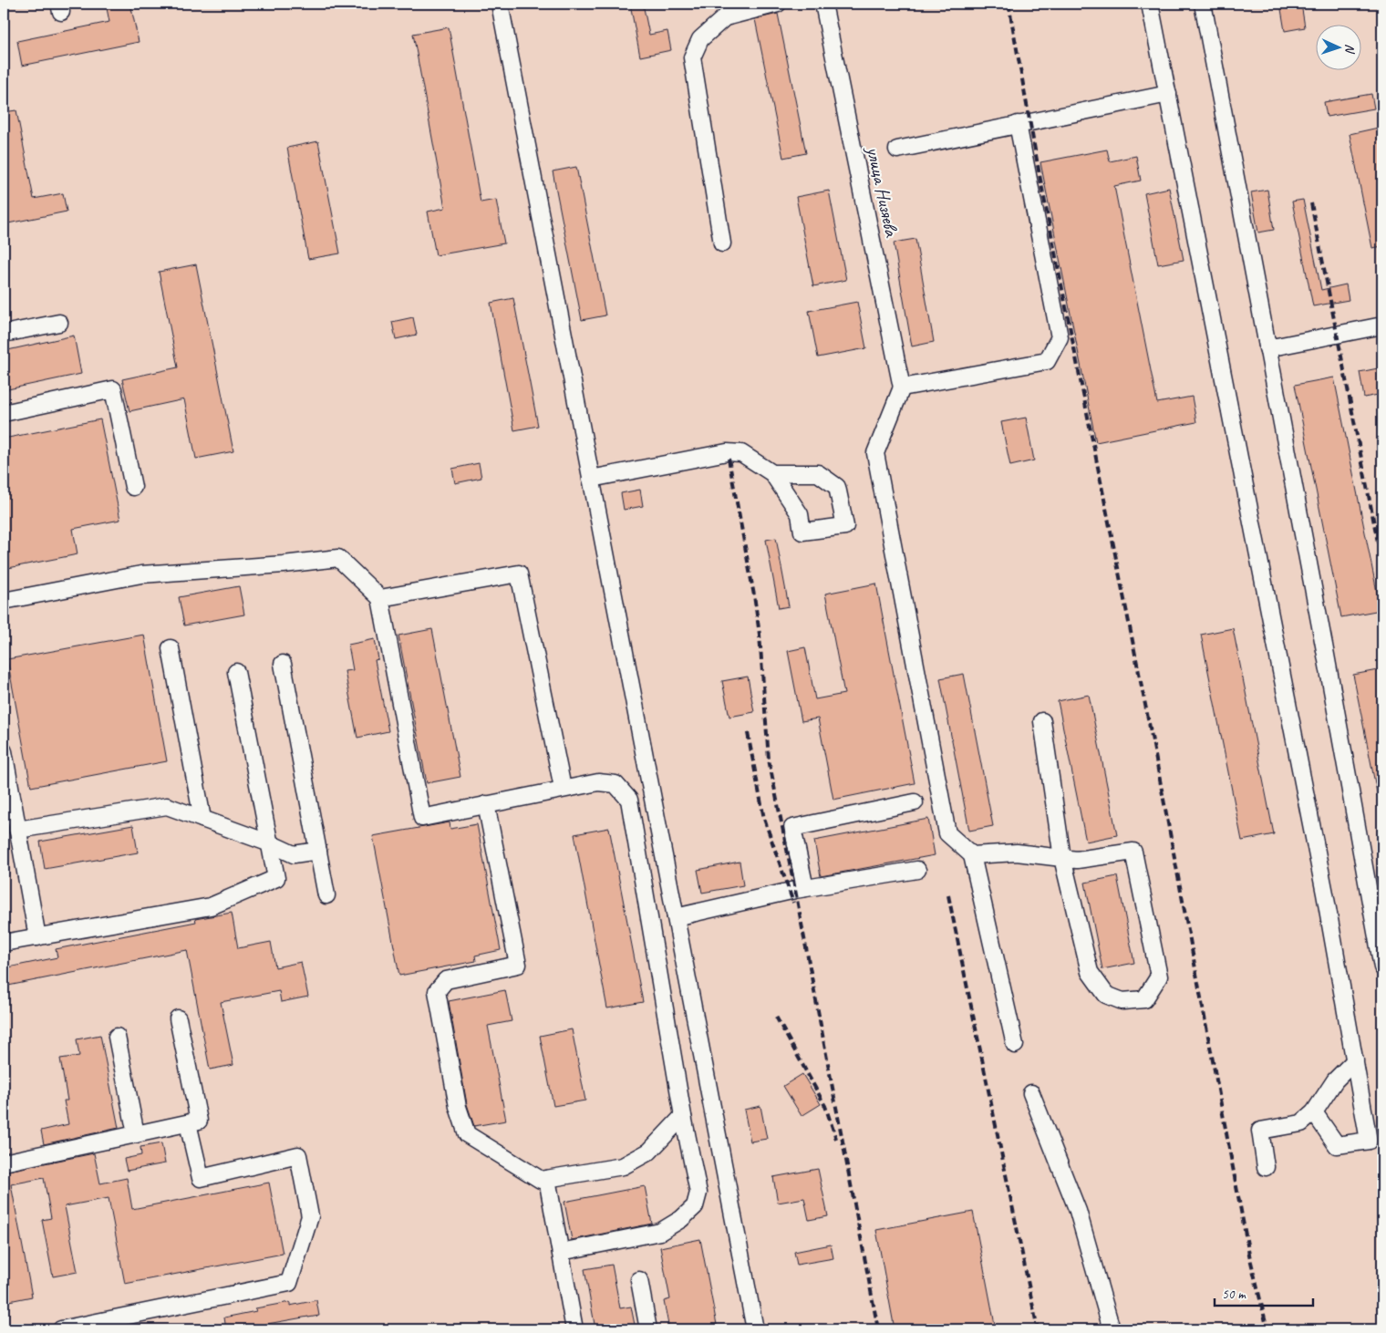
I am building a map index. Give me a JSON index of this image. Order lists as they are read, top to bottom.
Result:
{
  "streets": {
    "street": ["улица Низяева"]
  },
  "scale_bar": "50 m",
  "north": "right"
}
